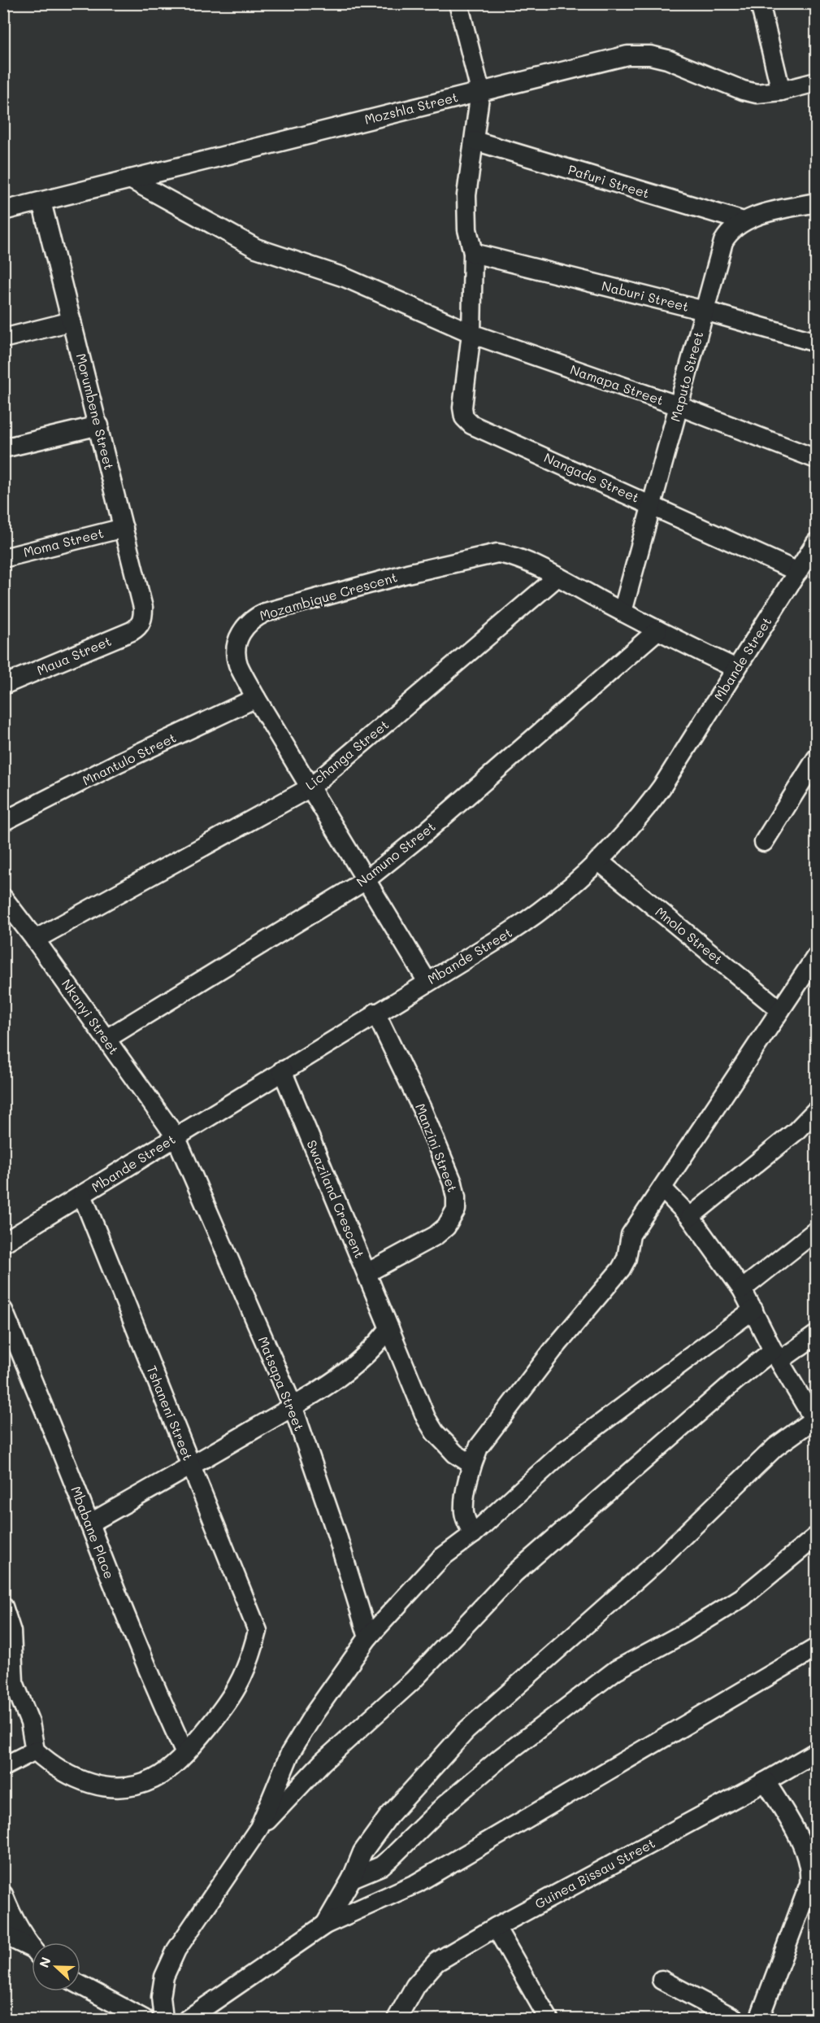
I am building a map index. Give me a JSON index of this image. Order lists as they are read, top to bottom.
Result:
{
  "streets": {
    "street": [
      "Mozshla Street",
      "Pafuri Street",
      "Naburi Street",
      "Maputo Street",
      "Namapa Street",
      "Morumbene Street",
      "Nangade Street",
      "Moma Street",
      "Mozambique Crescent",
      "Maua Street",
      "Mbande Street",
      "Lichanga Street",
      "Mnantulo Street",
      "Namuno Street",
      "Mnolo Street",
      "Nkanyi Street",
      "Manzini Street",
      "Swaziland Crescent",
      "Matsapa Street",
      "Tshaneni Street",
      "Mbabane Place",
      "Guinea Bissau Street"
    ]
  },
  "crossings": [
    ["Mozshla Street", "Namapa Street"],
    ["Mozshla Street", "Morumbene Street"],
    ["Mozshla Street", "Nangade Street"],
    ["Pafuri Street", "Maputo Street"],
    ["Pafuri Street", "Nangade Street"],
    ["Naburi Street", "Maputo Street"],
    ["Naburi Street", "Nangade Street"],
    ["Maputo Street", "Namapa Street"],
    ["Maputo Street", "Nangade Street"],
    ["Maputo Street", "Mozambique Crescent"],
    ["Namapa Street", "Nangade Street"],
    ["Morumbene Street", "Moma Street"],
    ["Morumbene Street", "Maua Street"],
    ["Nangade Street", "Mbande Street"],
    ["Mozambique Crescent", "Mbande Street"],
    ["Mozambique Crescent", "Lichanga Street"],
    ["Mozambique Crescent", "Mnantulo Street"],
    ["Mozambique Crescent", "Namuno Street"],
    ["Mbande Street", "Mnolo Street"],
    ["Mbande Street", "Nkanyi Street"],
    ["Mbande Street", "Manzini Street"],
    ["Mbande Street", "Swaziland Crescent"],
    ["Mbande Street", "Matsapa Street"],
    ["Mbande Street", "Tshaneni Street"],
    ["Lichanga Street", "Nkanyi Street"],
    ["Namuno Street", "Nkanyi Street"],
    ["Nkanyi Street", "Matsapa Street"],
    ["Manzini Street", "Swaziland Crescent"],
    ["Tshaneni Street", "Mbabane Place"]
  ],
  "north": "left"
}
